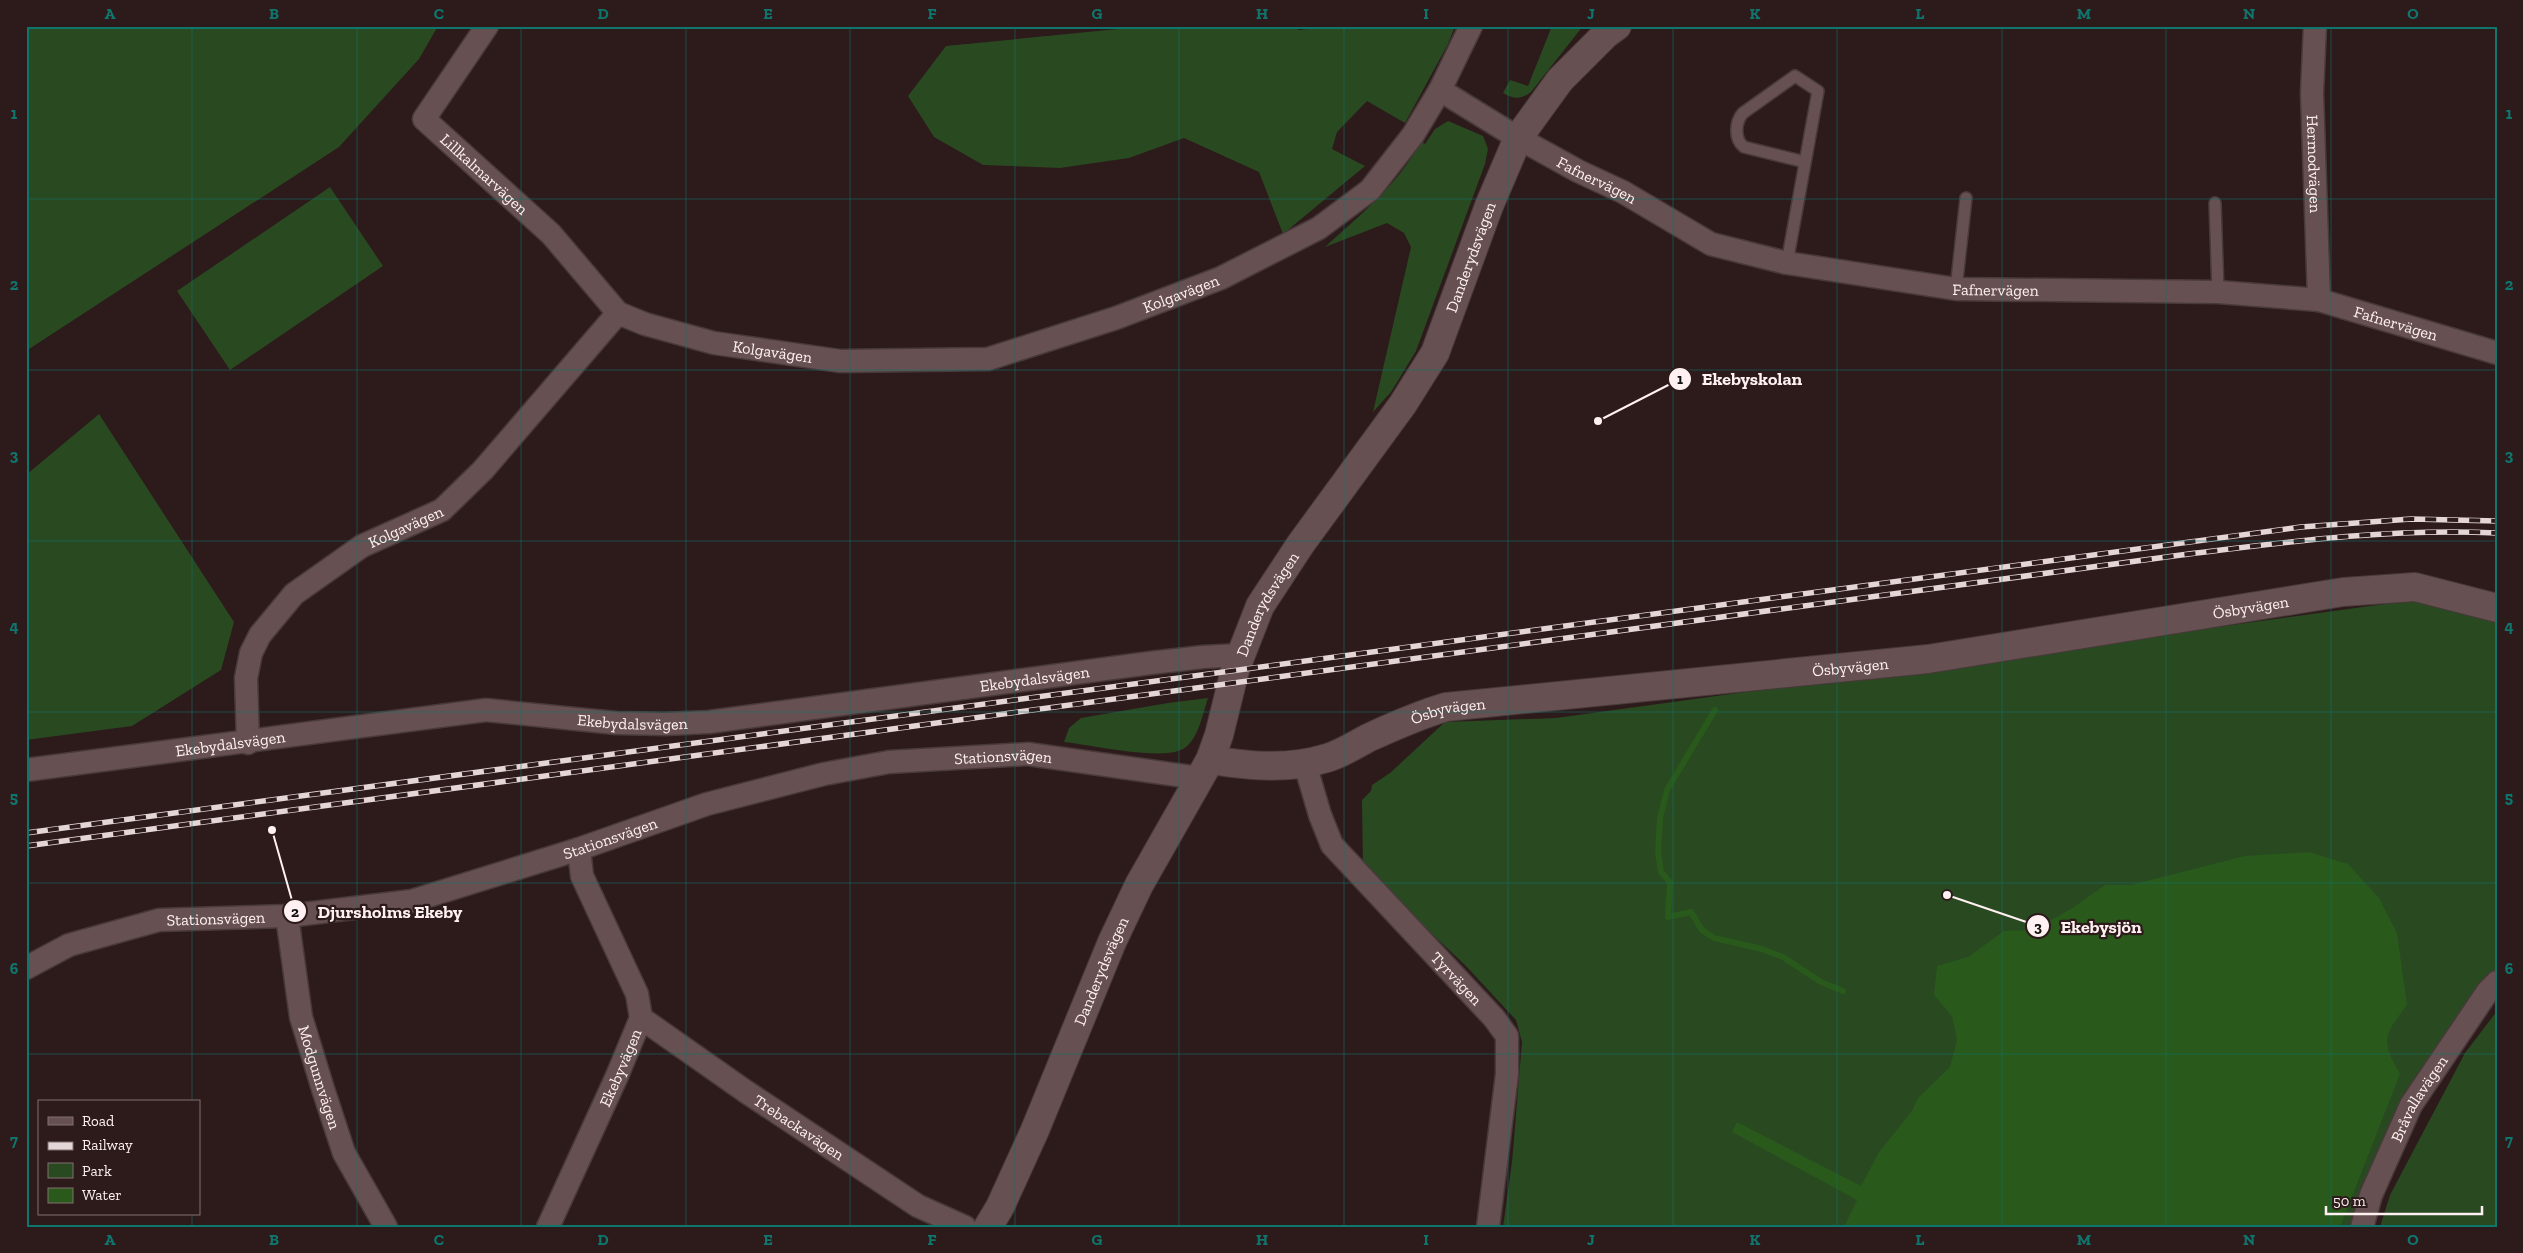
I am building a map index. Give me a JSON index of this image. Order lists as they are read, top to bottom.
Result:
{
  "streets": {
    "street": [
      "Hermodvägen",
      "Lillkalmarvägen",
      "Fafnervägen",
      "Danderydsvägen",
      "Kolgavägen",
      "Ösbyvägen",
      "Ekebydalsvägen",
      "Stationsvägen",
      "Tyrvägen",
      "Ekebyvägen",
      "Modgunnvägen",
      "Bråvallavägen",
      "Trebackavägen"
    ]
  },
  "crossings": [
    ["Hermodvägen", "Fafnervägen"],
    ["Lillkalmarvägen", "Kolgavägen"],
    ["Fafnervägen", "Danderydsvägen"],
    ["Danderydsvägen", "Ösbyvägen"],
    ["Danderydsvägen", "Ekebydalsvägen"],
    ["Danderydsvägen", "Stationsvägen"],
    ["Kolgavägen", "Ekebydalsvägen"],
    ["Ösbyvägen", "Stationsvägen"],
    ["Ösbyvägen", "Tyrvägen"],
    ["Stationsvägen", "Ekebyvägen"],
    ["Stationsvägen", "Modgunnvägen"],
    ["Ekebyvägen", "Trebackavägen"]
  ],
  "places": ["Ekebyskolan", "Djursholms Ekeby", "Ekebysjön"],
  "legend": [
    "Road",
    "Railway",
    "Park",
    "Water"
  ],
  "scale_bar": "50 m",
  "grid": {
    "columns": [
      "A",
      "B",
      "C",
      "D",
      "E",
      "F",
      "G",
      "H",
      "I",
      "J",
      "K",
      "L",
      "M",
      "N",
      "O"
    ],
    "rows": [
      "1",
      "2",
      "3",
      "4",
      "5",
      "6",
      "7"
    ]
  }
}
